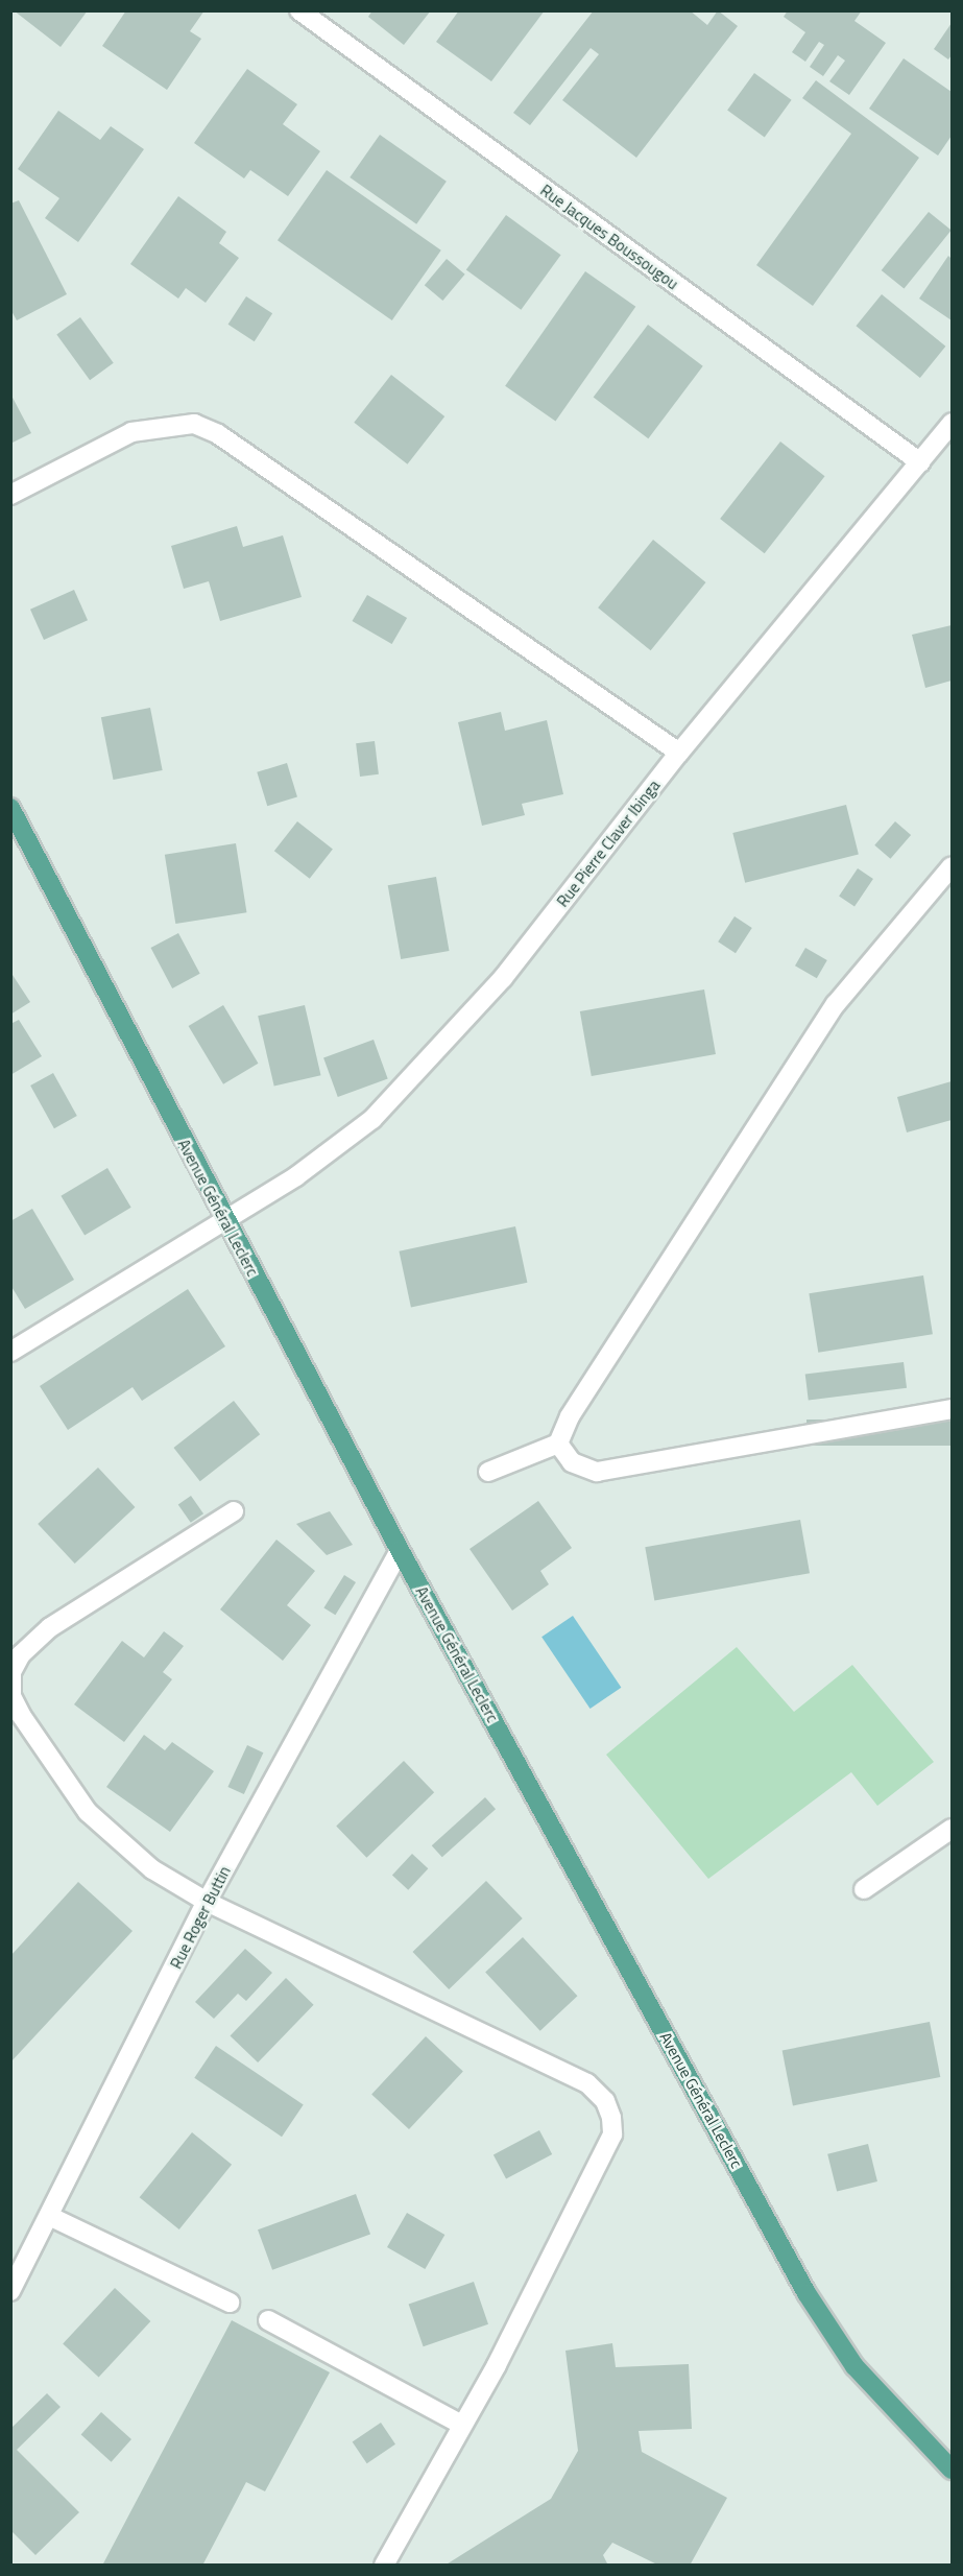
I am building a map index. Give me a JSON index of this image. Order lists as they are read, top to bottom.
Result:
{
  "streets": {
    "main road": ["Avenue Général Leclerc"],
    "street": ["Rue Jacques Boussougou", "Rue Pierre Claver Ibinga", "Rue Roger Buttin"]
  },
  "crossings": [
    ["Rue Jacques Boussougou", "Rue Pierre Claver Ibinga"],
    ["Rue Pierre Claver Ibinga", "Avenue Général Leclerc"],
    ["Avenue Général Leclerc", "Rue Roger Buttin"]
  ]
}
